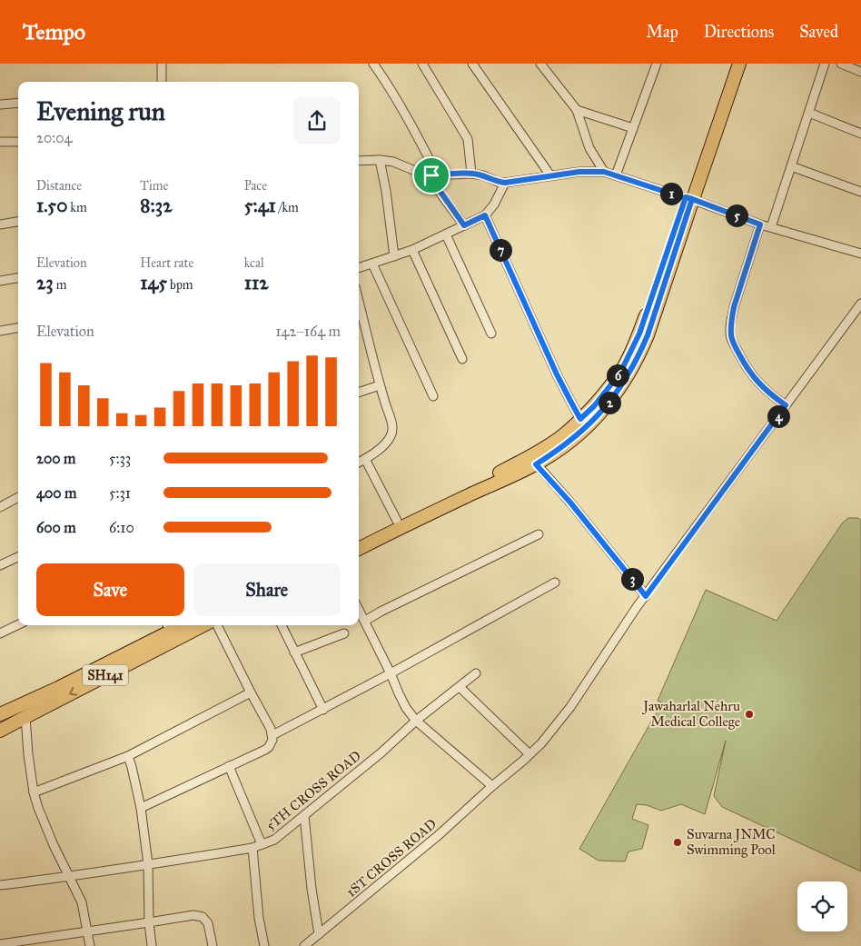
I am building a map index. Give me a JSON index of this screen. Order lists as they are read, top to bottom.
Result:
{
  "streets": {
    "main road": ["SH141"],
    "street": ["5TH CROSS ROAD", "1ST CROSS ROAD"]
  },
  "places": ["Jawaharlal Nehru Medical College", "Suvarna JNMC Swimming Pool"],
  "page": {
    "header": "Tempo",
    "nav": ["Map", "Directions", "Saved"],
    "heading": ["Evening run", "20:04"],
    "stats": [
      ["Distance", "1.50 km"],
      ["Time", "8:32"],
      ["Pace", "5:41 /km"],
      ["Elevation", "23 m"],
      ["Heart rate", "145 bpm"],
      ["kcal", "112"]
    ],
    "pins": [
      "1",
      "5",
      "7",
      "6",
      "2",
      "4",
      "3"
    ],
    "chart": ["Elevation", "142–164 m"],
    "list": [
      {
        "name": "200 m",
        "note": "5:33"
      },
      {
        "name": "400 m",
        "note": "5:31"
      },
      {
        "name": "600 m",
        "note": "6:10"
      }
    ],
    "buttons": ["Save", "Share"]
  }
}
